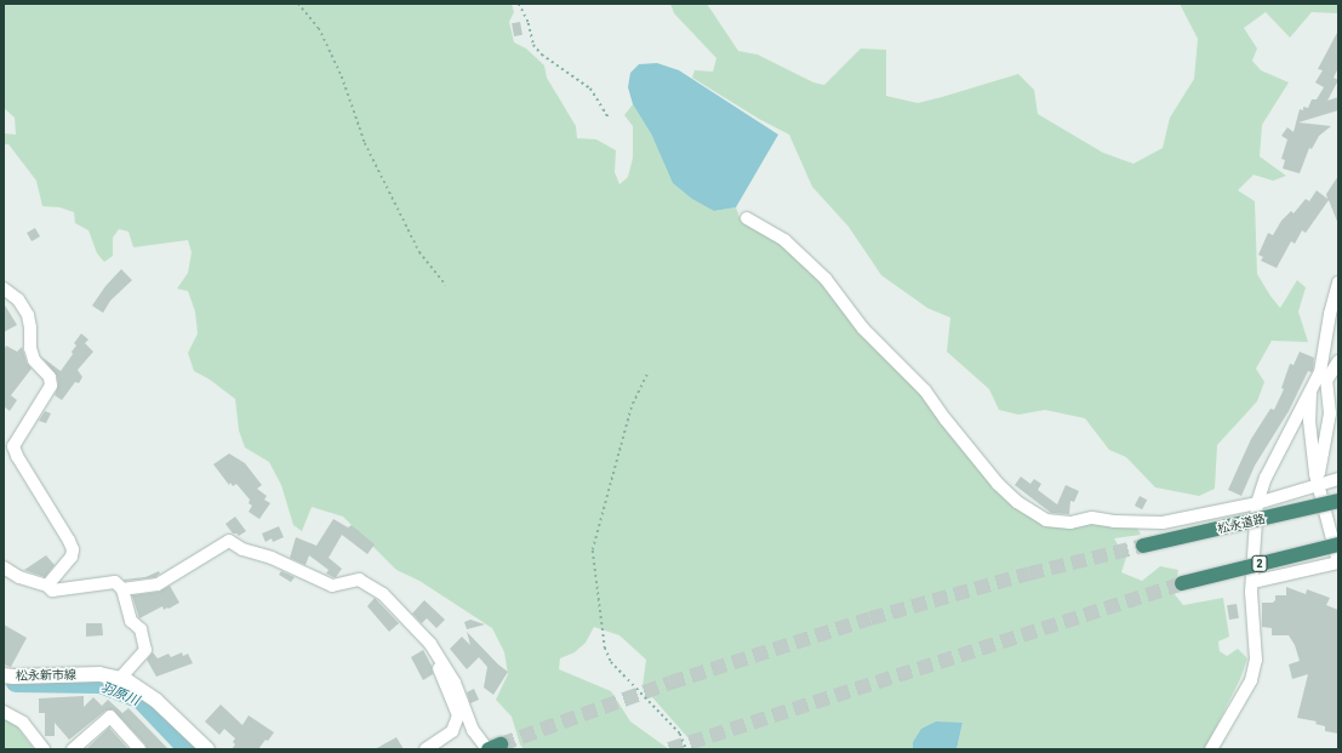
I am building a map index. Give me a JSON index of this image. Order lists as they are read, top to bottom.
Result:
{
  "streets": {
    "highway": ["松永道路", "2"],
    "main road": ["松永新市線"]
  },
  "water": ["羽原川"]
}
